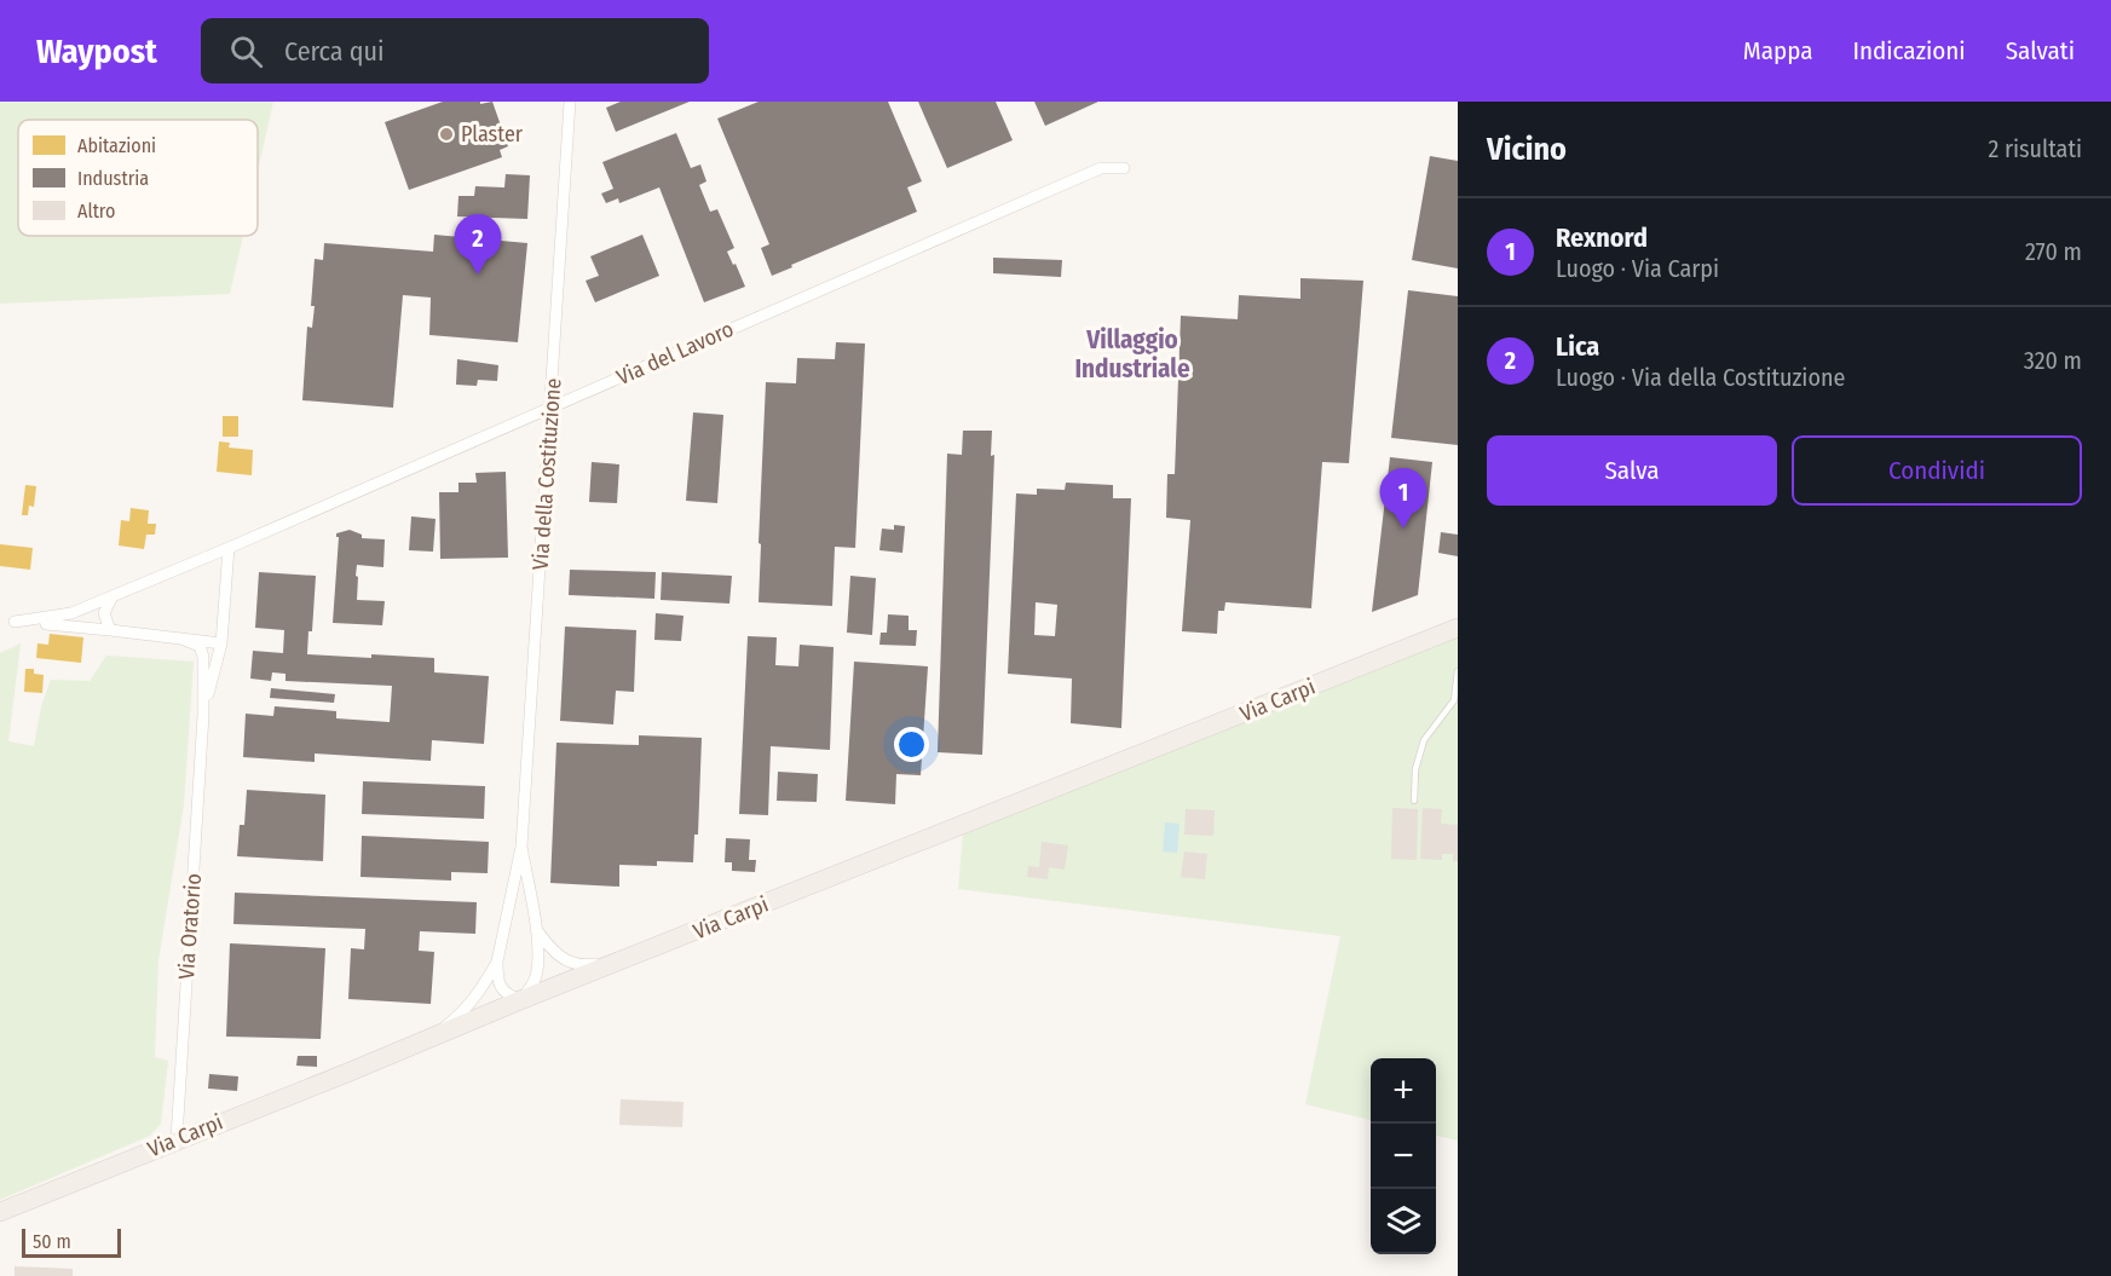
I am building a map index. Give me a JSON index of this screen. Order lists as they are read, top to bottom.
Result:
{
  "streets": {
    "main road": ["Via Carpi"],
    "street": ["Via del Lavoro", "Via della Costituzione", "Via Oratorio"]
  },
  "crossings": [
    ["Via del Lavoro", "Via della Costituzione"],
    ["Via del Lavoro", "Via Oratorio"],
    ["Via della Costituzione", "Via Carpi"],
    ["Via Carpi", "Via Oratorio"]
  ],
  "districts": ["Villaggio Industriale"],
  "places": ["Plaster"],
  "legend": ["Abitazioni", "Industria", "Altro"],
  "scale_bar": "50 m",
  "page": {
    "header": "Waypost",
    "search": "Cerca qui",
    "nav": ["Mappa", "Indicazioni", "Salvati"],
    "heading": ["Vicino", "2 risultati"],
    "list": [
      {
        "mark": "1",
        "name": "Rexnord",
        "note": "Luogo · Via Carpi",
        "value": "270 m"
      },
      {
        "mark": "2",
        "name": "Lica",
        "note": "Luogo · Via della Costituzione",
        "value": "320 m"
      }
    ],
    "pins": ["2", "1"],
    "buttons": ["Salva", "Condividi"],
    "map_buttons": ["+", "−"],
    "scale": "50 m"
  }
}
